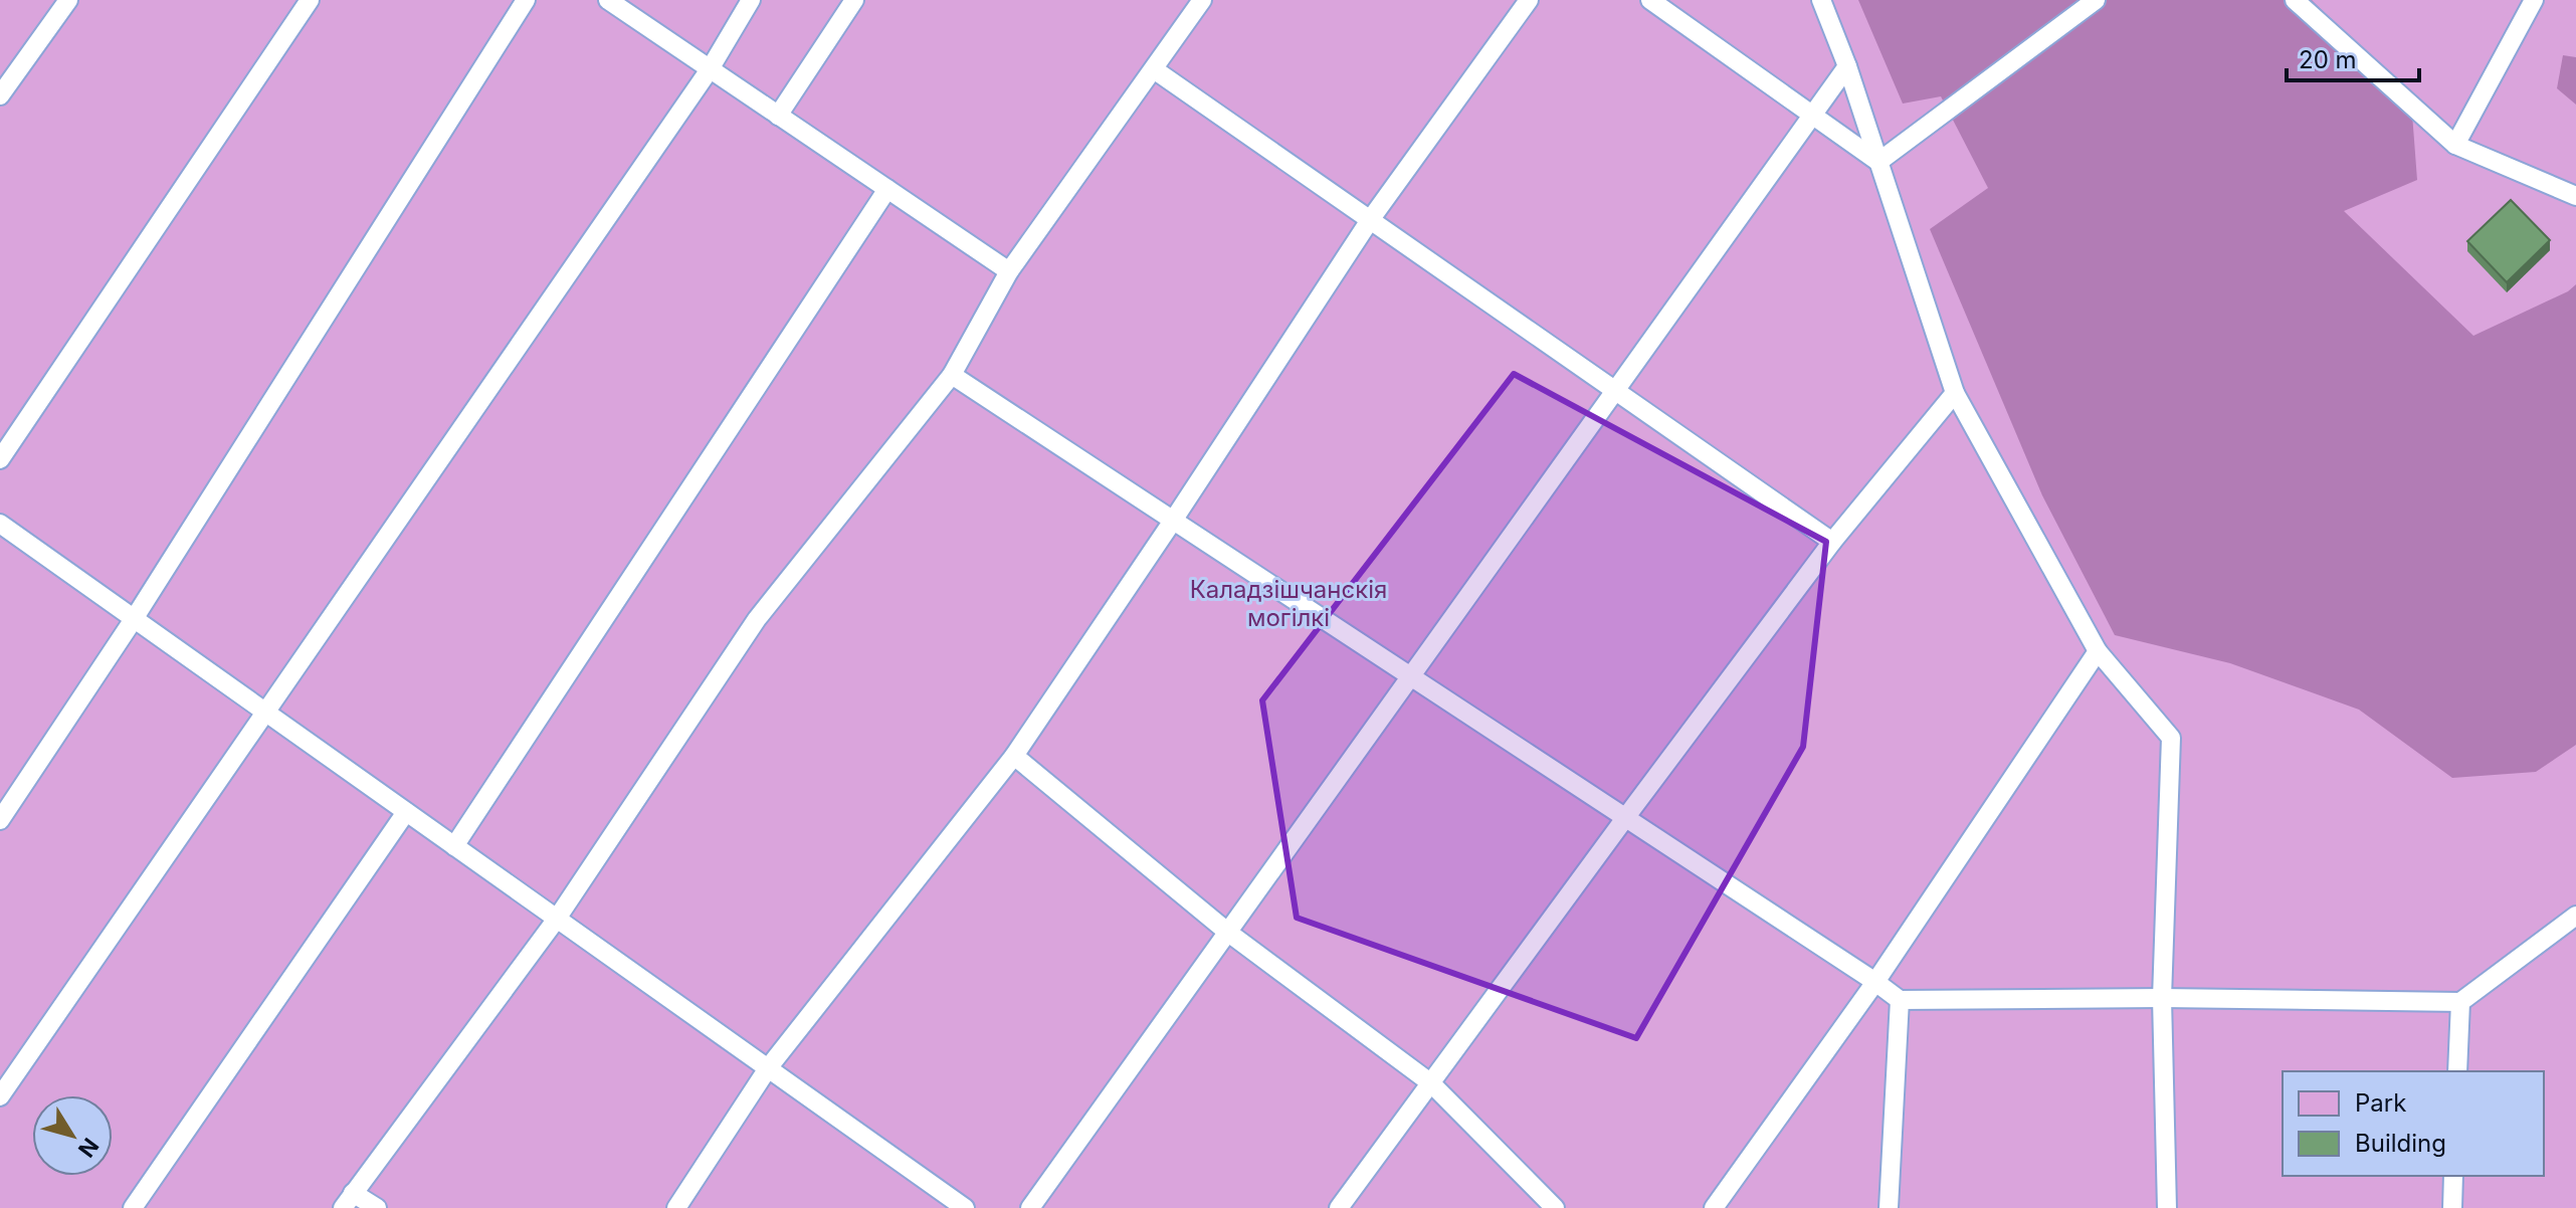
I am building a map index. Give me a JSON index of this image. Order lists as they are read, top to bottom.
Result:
{
  "parks": ["Каладзішчанскія могілкі"],
  "legend": ["Park", "Building"],
  "scale_bar": "20 m",
  "north": "bottom right"
}
